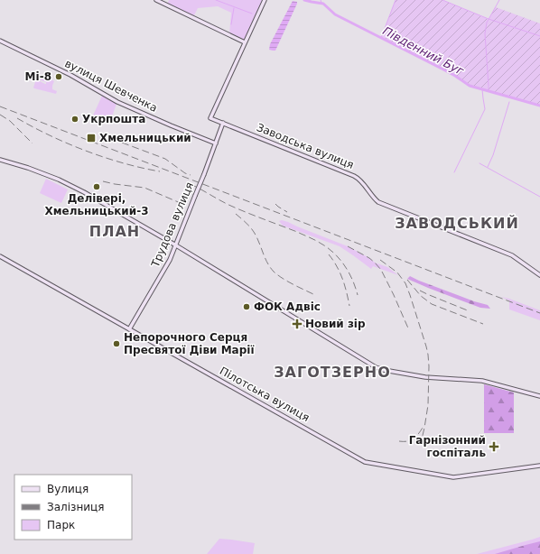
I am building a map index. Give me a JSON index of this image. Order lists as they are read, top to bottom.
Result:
{
  "streets": {
    "street": [
      "вулиця Шевченка",
      "Заводська вулиця",
      "Трудова вулиця",
      "Пілотська вулиця"
    ]
  },
  "crossings": [
    ["вулиця Шевченка", "Трудова вулиця"],
    ["Заводська вулиця", "Трудова вулиця"],
    ["Трудова вулиця", "Пілотська вулиця"]
  ],
  "districts": ["ЗАВОДСЬКИЙ", "ПЛАН", "ЗАГОТЗЕРНО"],
  "water": ["Південний Буг"],
  "places": {
    "other": [
      "Mi-8",
      "Укрпошта",
      "Делівері, Хмельницький-3",
      "ФОК Адвіс",
      "Непорочного Серця Пресвятої Діви Марії"
    ],
    "transit": ["Хмельницький"],
    "health": ["Новий зір", "Гарнізонний госпіталь"]
  },
  "legend": ["Вулиця", "Залізниця", "Парк"]
}
